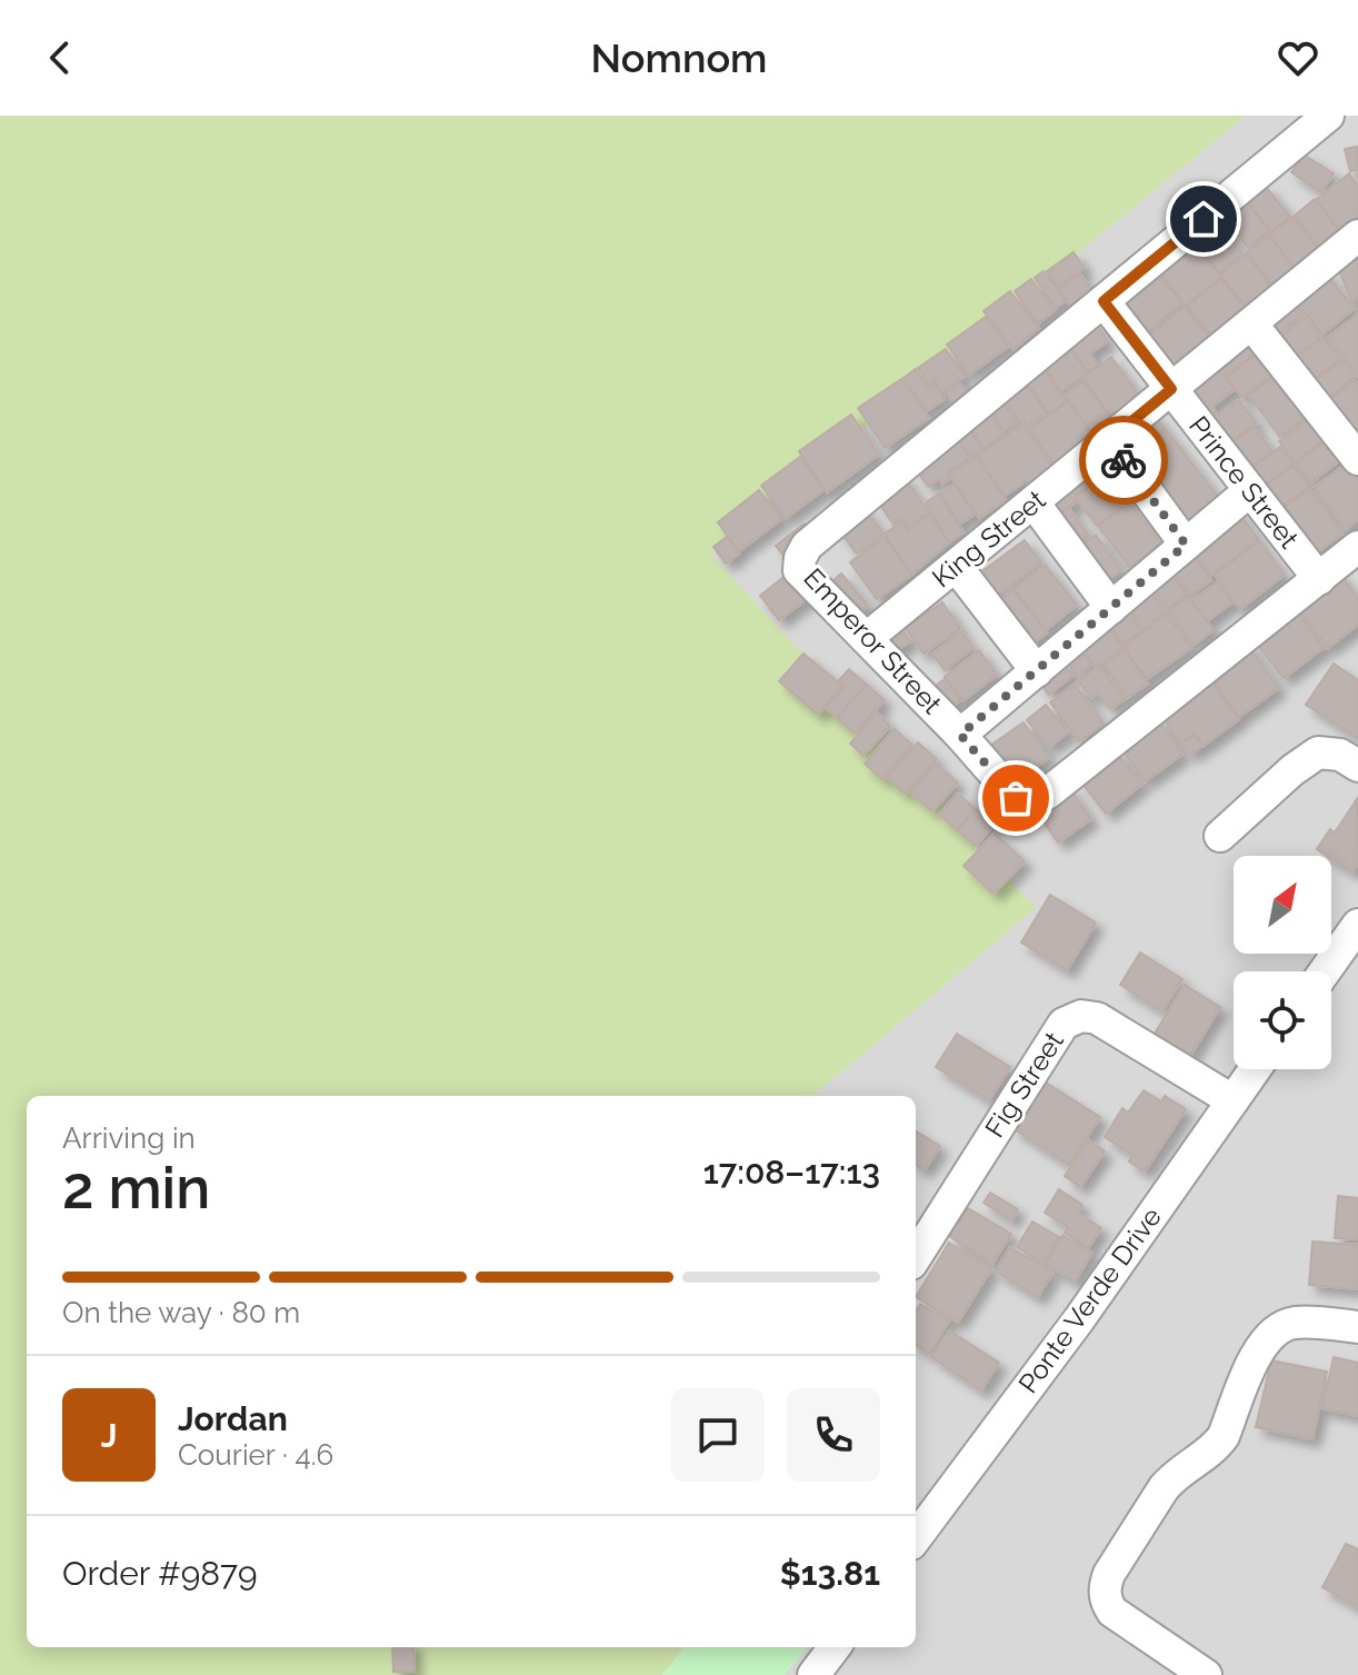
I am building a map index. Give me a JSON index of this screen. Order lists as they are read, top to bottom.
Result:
{
  "streets": {
    "street": [
      "Prince Street",
      "King Street",
      "Emperor Street",
      "Fig Street",
      "Ponte Verde Drive"
    ]
  },
  "crossings": [
    ["Prince Street", "King Street"],
    ["Prince Street", "Emperor Street"],
    ["King Street", "Emperor Street"],
    ["Fig Street", "Ponte Verde Drive"]
  ],
  "north": "top right",
  "page": {
    "header": "Nomnom",
    "heading": ["2 min", "Arriving in", "17:08–17:13"],
    "panel": [
      "Jordan",
      "Courier · 4.6",
      "Order #9879",
      "$13.81"
    ],
    "bar": "On the way · 80 m",
    "round": "J"
  }
}
